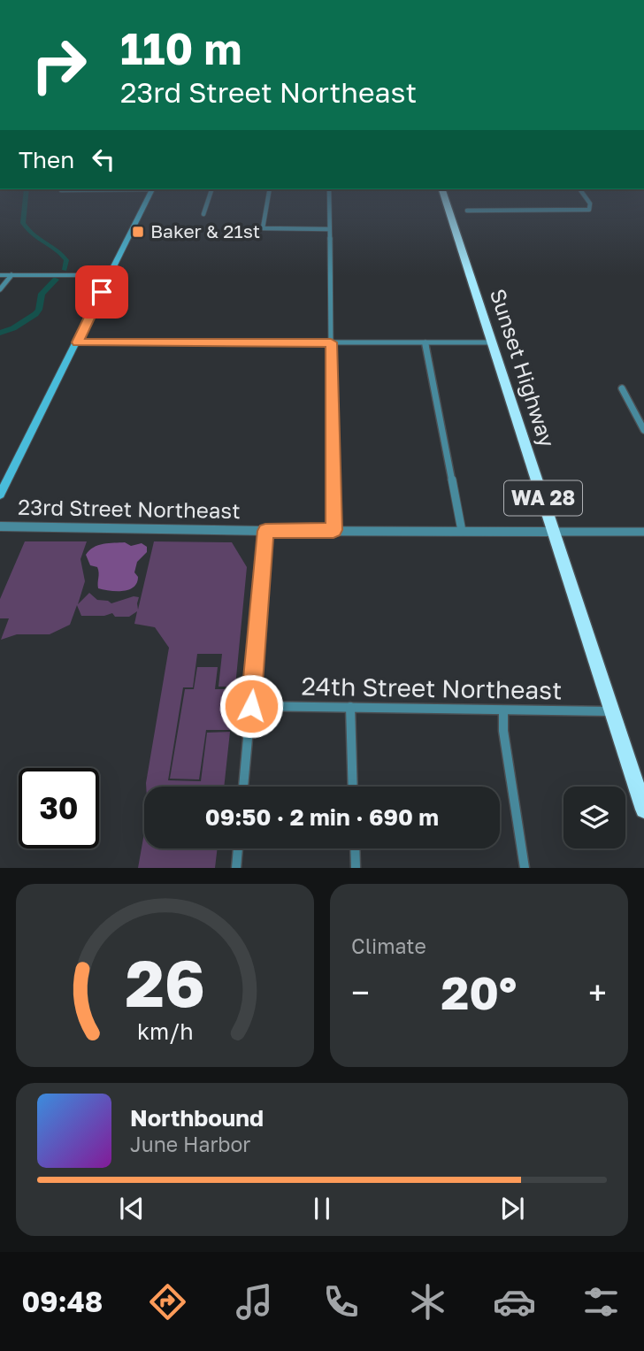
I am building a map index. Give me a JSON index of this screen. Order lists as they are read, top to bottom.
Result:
{
  "streets": {
    "highway": ["Sunset Highway", "WA 28"],
    "street": ["23rd Street Northeast", "24th Street Northeast"]
  },
  "crossings": [
    ["Sunset Highway", "23rd Street Northeast"],
    ["Sunset Highway", "24th Street Northeast"]
  ],
  "places": {
    "transit": ["Baker & 21st"]
  },
  "page": {
    "turn": ["110 m", "23rd Street Northeast"],
    "then": "Then",
    "limit": "30",
    "trip": "09:50 · 2 min · 690 m",
    "tile": "Climate",
    "heat": ["−", "20°", "+"],
    "song": ["Northbound", "June Harbor"],
    "tabs": "09:48",
    "gauge": ["26", "km/h"]
  }
}
